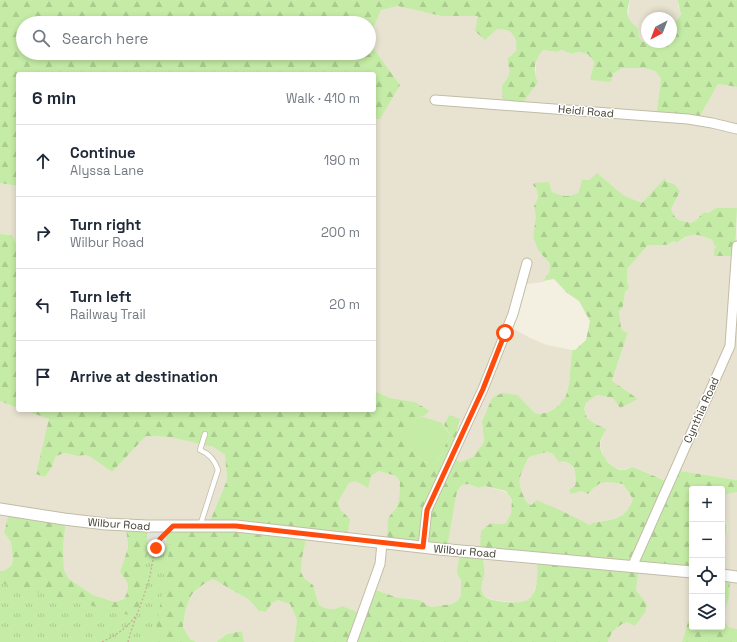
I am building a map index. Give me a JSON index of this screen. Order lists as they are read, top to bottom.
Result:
{
  "streets": {
    "street": ["Heidi Road", "Cynthia Road", "Wilbur Road"]
  },
  "crossings": [
    ["Cynthia Road", "Wilbur Road"]
  ],
  "north": "bottom left",
  "page": {
    "search": "Search here",
    "heading": ["6 min", "Walk · 410 m"],
    "list": [
      ["Continue", "Alyssa Lane", "190 m"],
      ["Turn right", "Wilbur Road", "200 m"],
      ["Turn left", "Railway Trail", "20 m"],
      "Arrive at destination"
    ],
    "map_buttons": ["+", "−"]
  }
}
